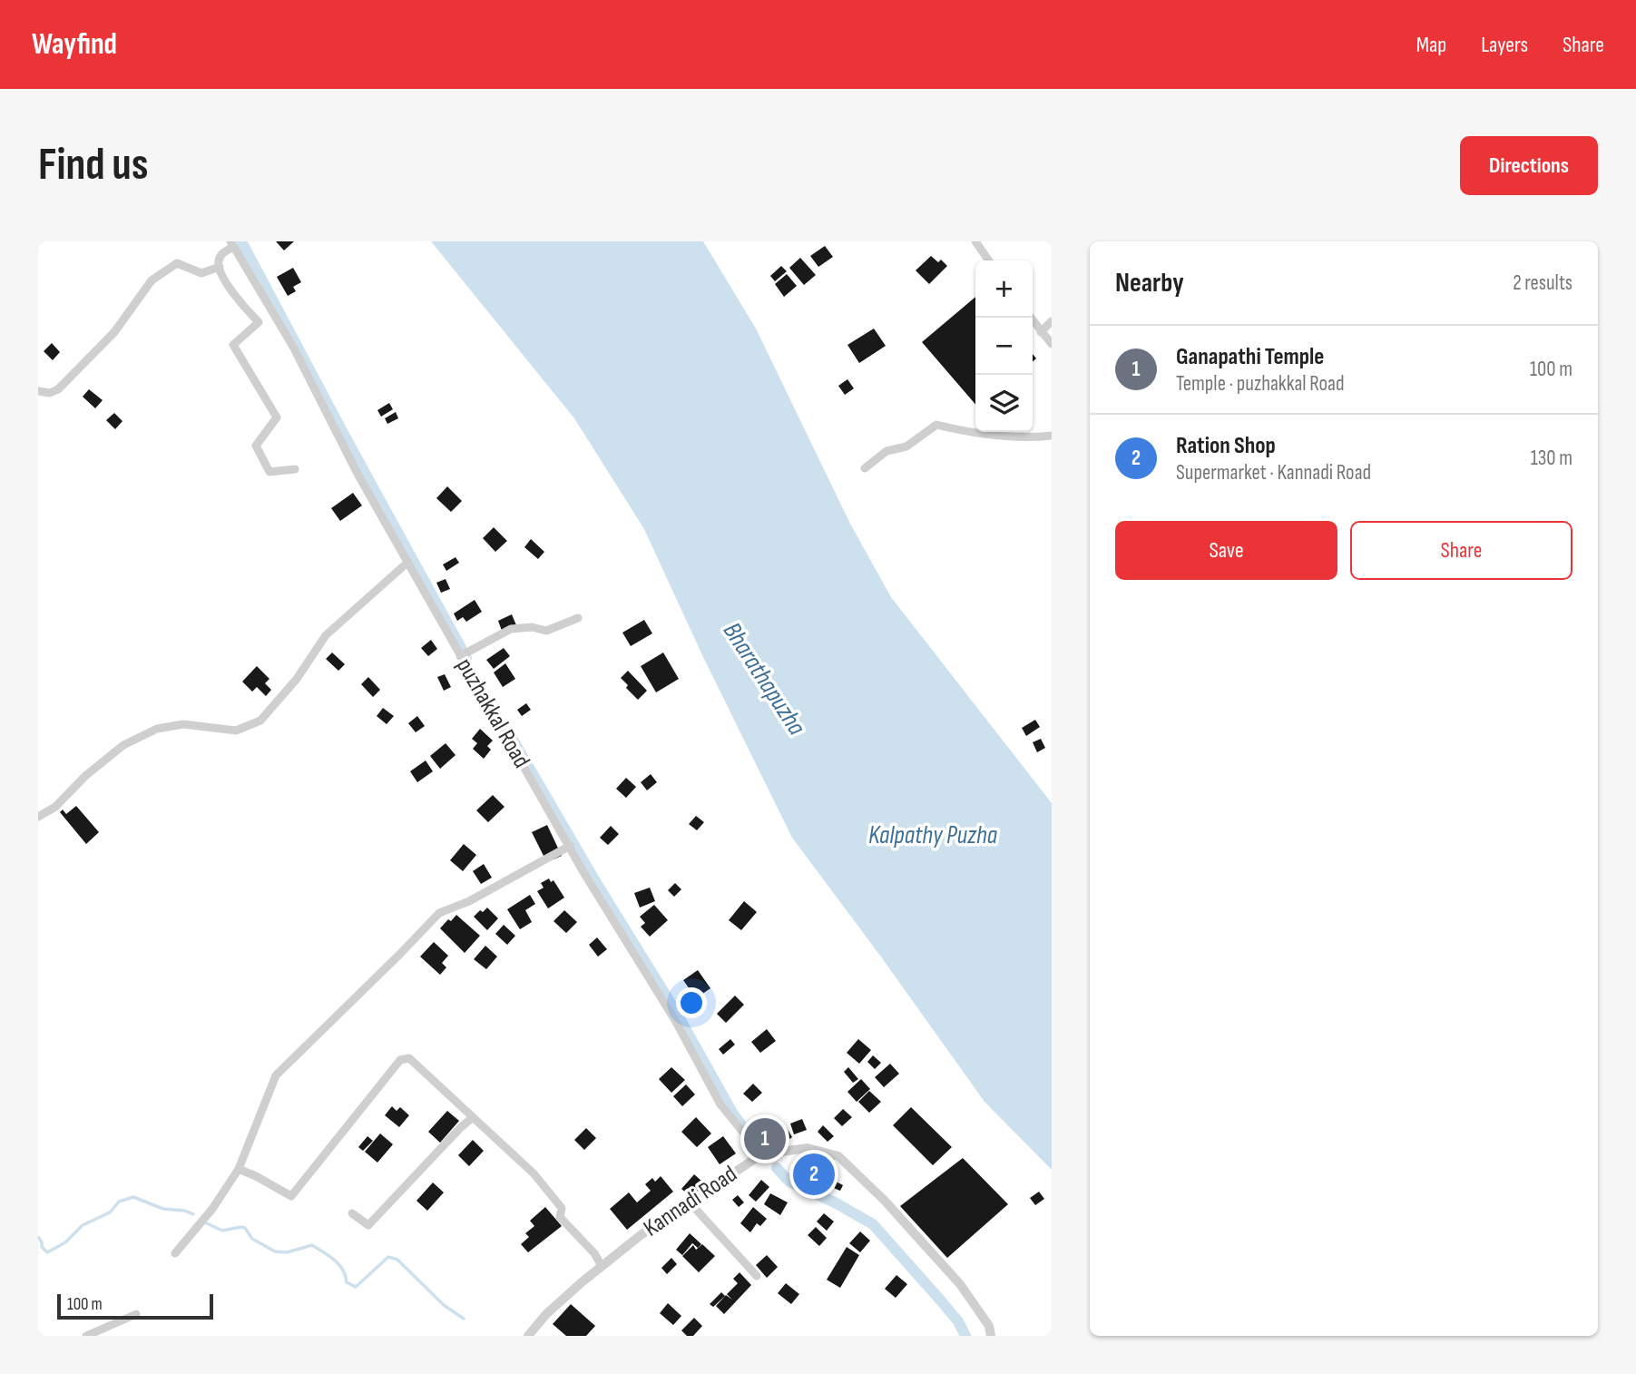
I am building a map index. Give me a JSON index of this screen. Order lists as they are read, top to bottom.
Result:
{
  "streets": {
    "street": ["puzhakkal Road", "Kannadi Road"]
  },
  "crossings": [
    ["puzhakkal Road", "Kannadi Road"]
  ],
  "water": ["Bharathapuzha", "Kalpathy Puzha"],
  "scale_bar": "100 m",
  "page": {
    "header": "Wayfind",
    "nav": ["Map", "Layers", "Share"],
    "buttons": [
      "Directions",
      ["Save", "Share"]
    ],
    "title": "Find us",
    "heading": ["Nearby", "2 results"],
    "map_buttons": ["+", "−"],
    "list": [
      {
        "mark": "1",
        "name": "Ganapathi Temple",
        "note": "Temple · puzhakkal Road",
        "value": "100 m"
      },
      {
        "mark": "2",
        "name": "Ration Shop",
        "note": "Supermarket · Kannadi Road",
        "value": "130 m"
      }
    ],
    "pins": ["1", "2"],
    "scale": "100 m"
  }
}
